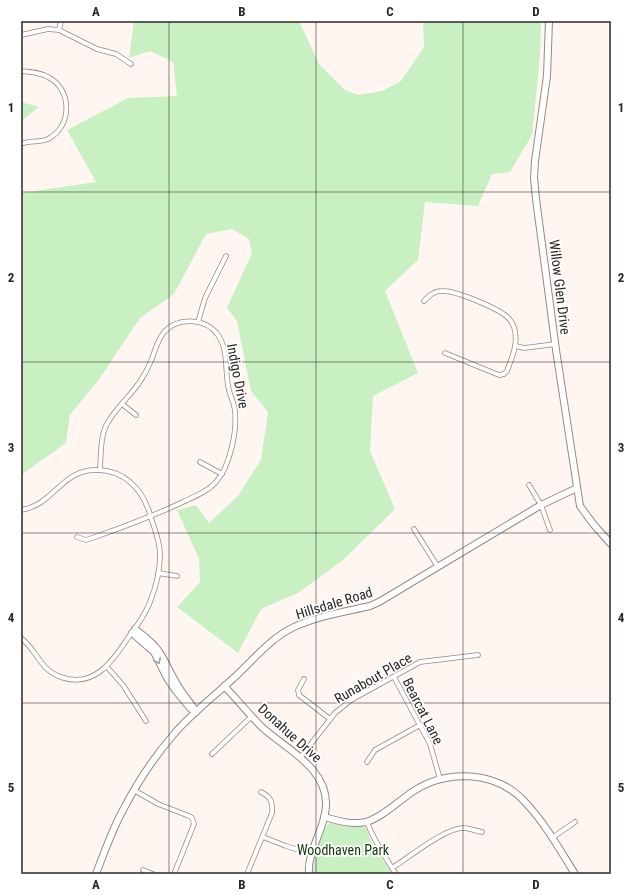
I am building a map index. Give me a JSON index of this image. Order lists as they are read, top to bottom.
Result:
{
  "streets": {
    "main road": ["Willow Glen Drive", "Hillsdale Road", "Donahue Drive"],
    "street": ["Indigo Drive", "Runabout Place", "Bearcat Lane"]
  },
  "crossings": [
    ["Willow Glen Drive", "Hillsdale Road"],
    ["Hillsdale Road", "Donahue Drive"],
    ["Runabout Place", "Bearcat Lane"],
    ["Runabout Place", "Donahue Drive"]
  ],
  "parks": ["Woodhaven Park"],
  "grid": {
    "columns": [
      "A",
      "B",
      "C",
      "D"
    ],
    "rows": [
      "1",
      "2",
      "3",
      "4",
      "5"
    ]
  }
}
